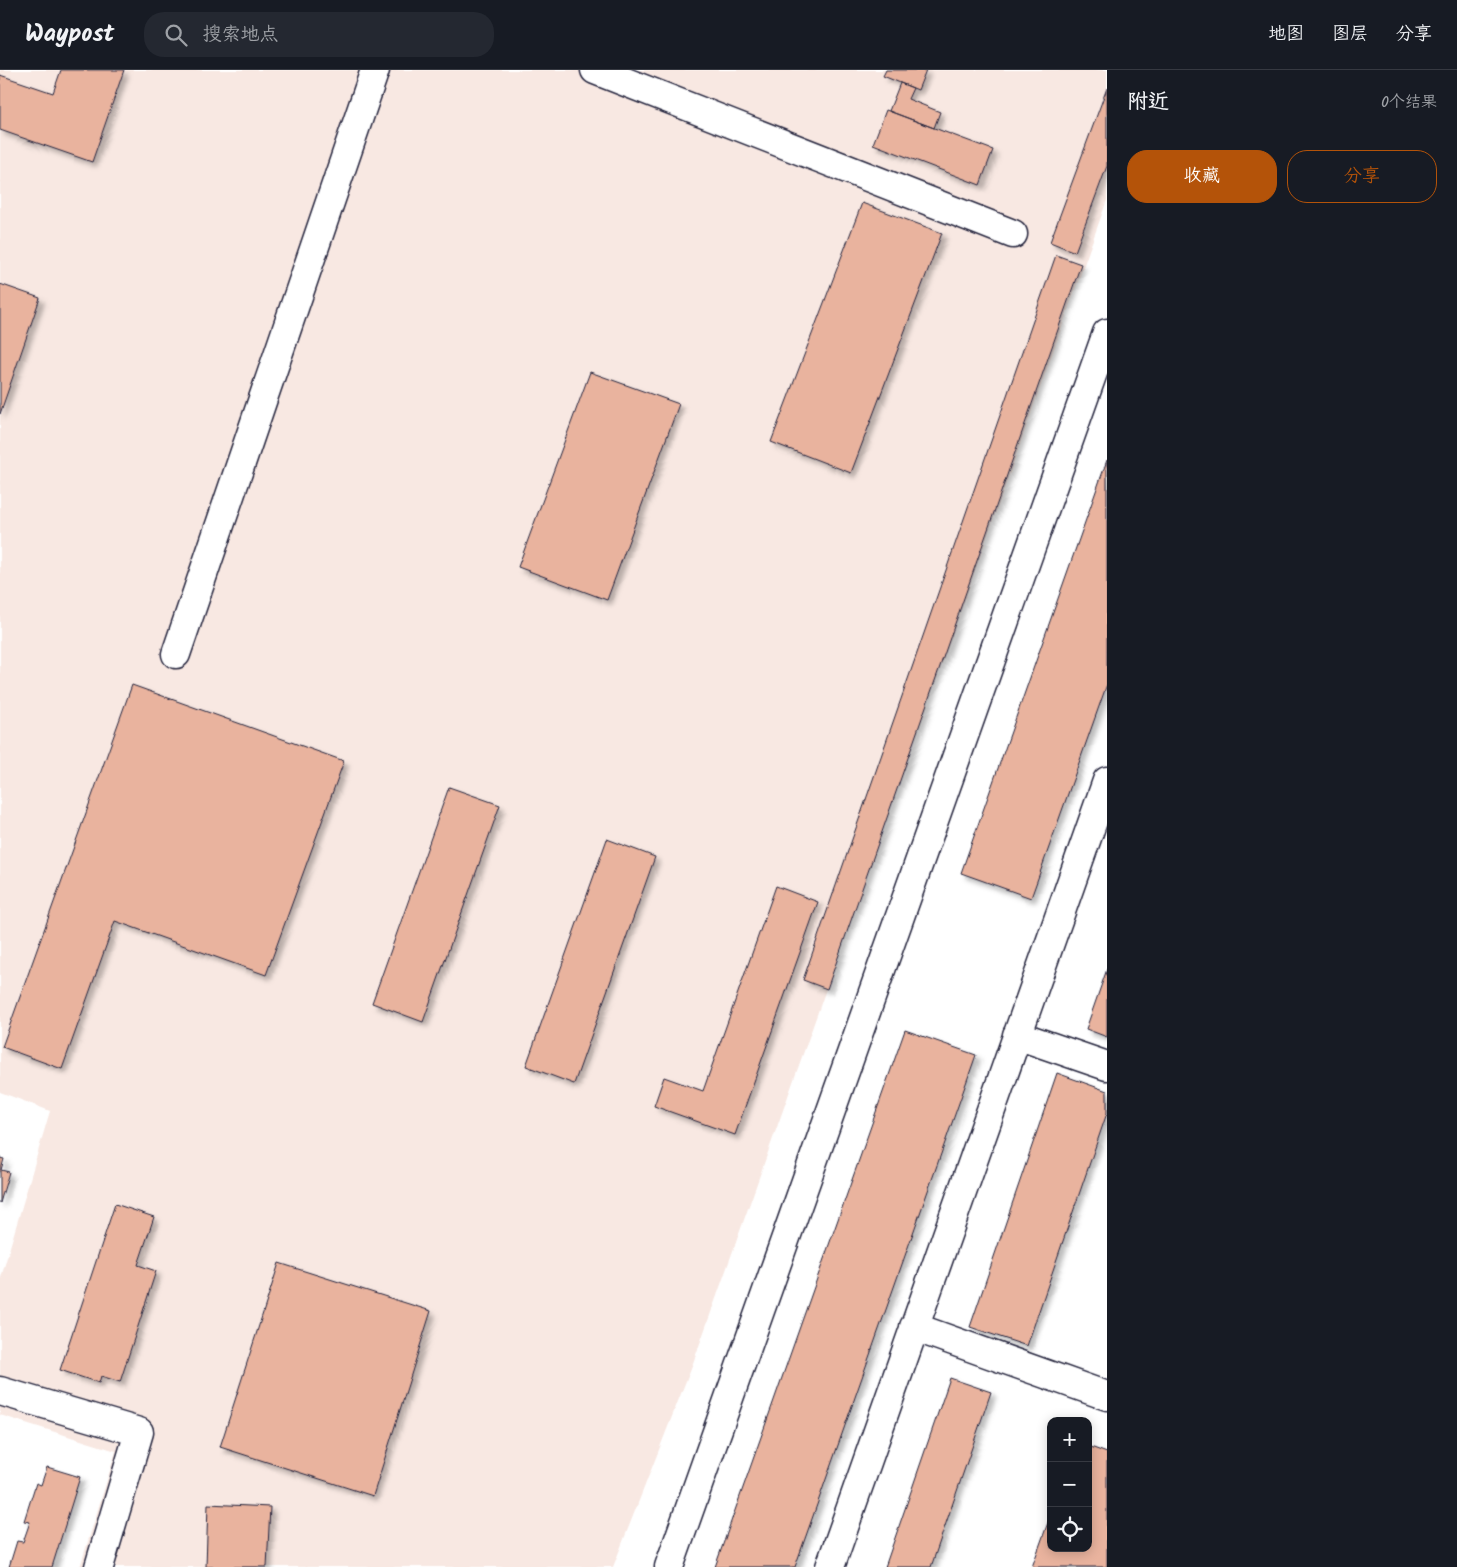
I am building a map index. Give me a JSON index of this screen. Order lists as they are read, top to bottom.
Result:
{
  "page": {
    "header": "Waypost",
    "search": "搜索地点",
    "nav": ["地图", "图层", "分享"],
    "heading": ["附近", "0个结果"],
    "buttons": ["收藏", "分享"],
    "map_buttons": ["+", "−"]
  }
}
